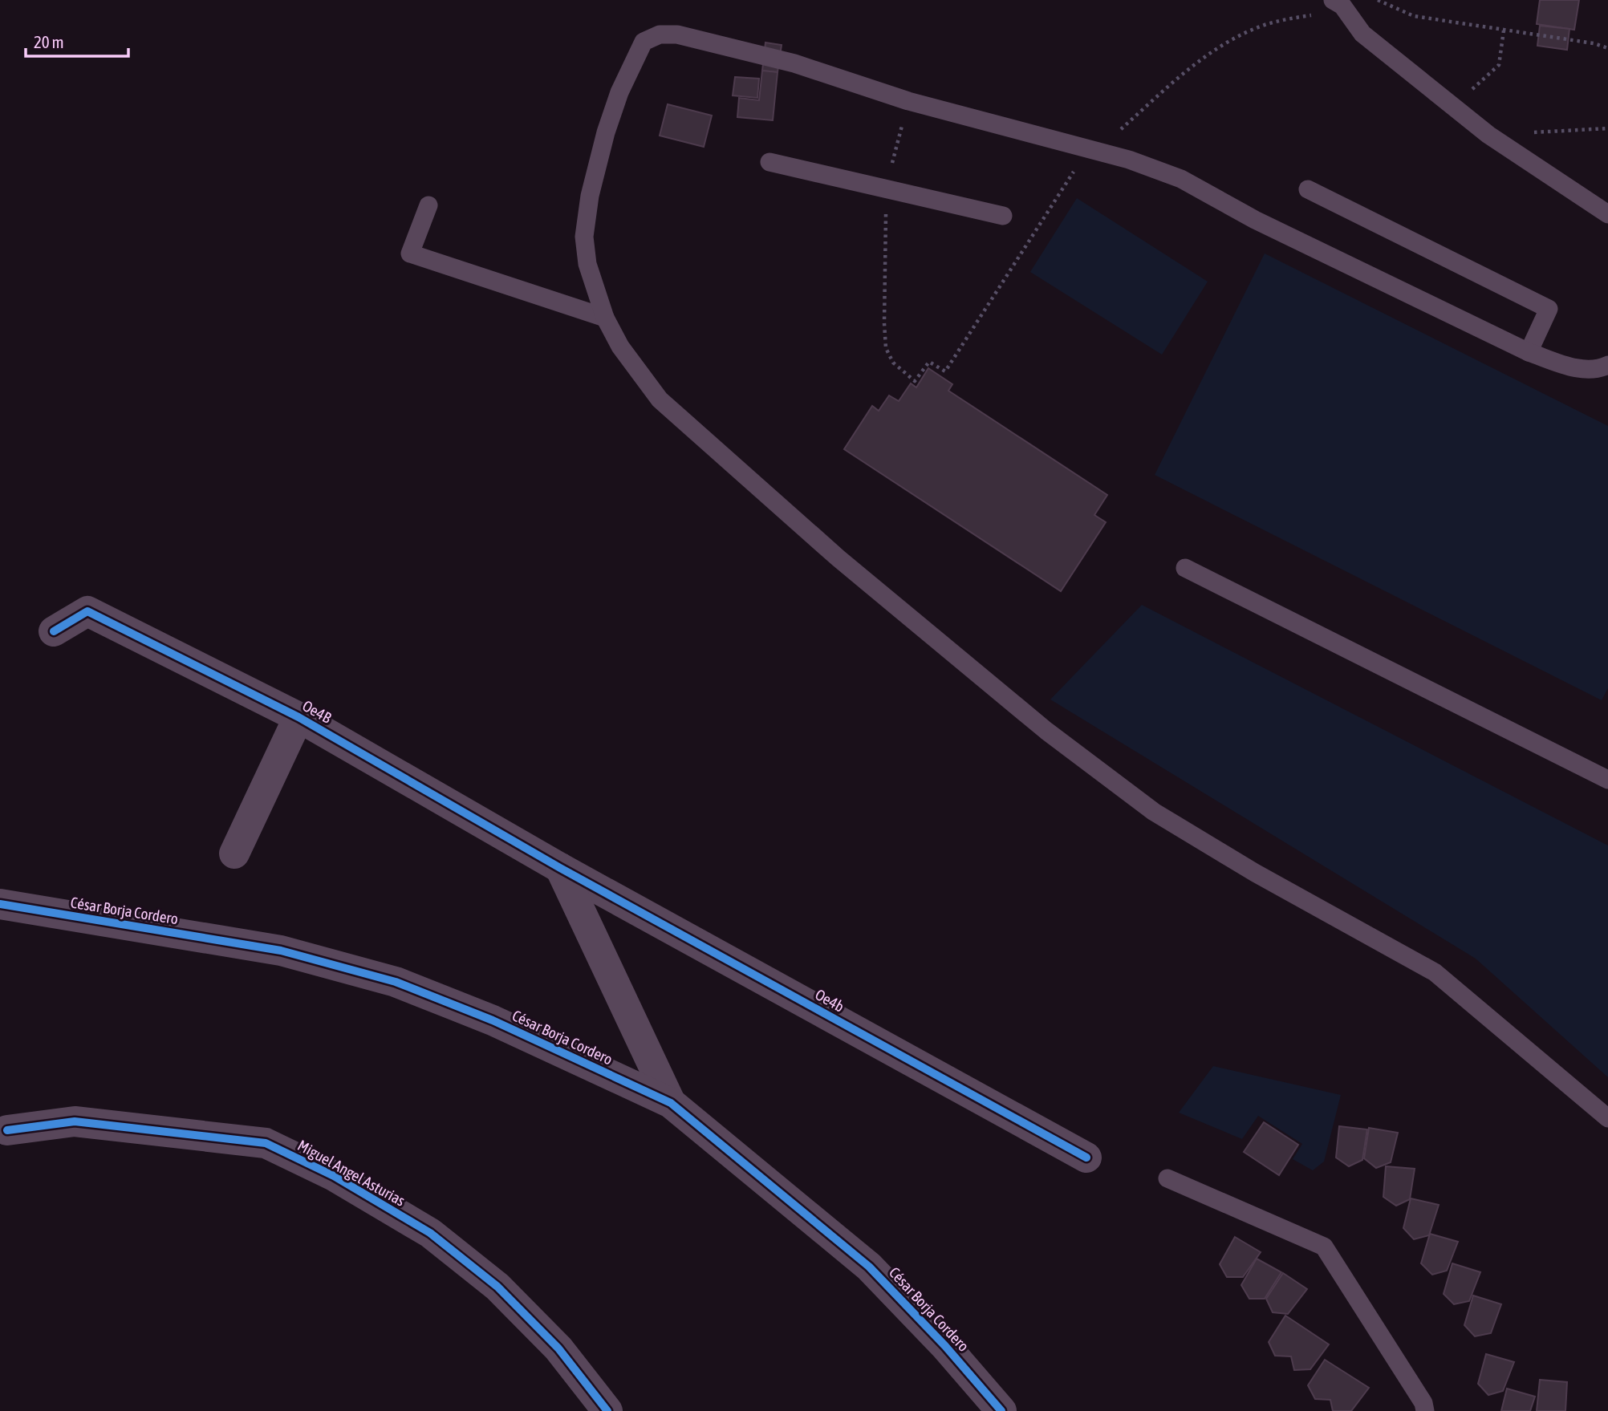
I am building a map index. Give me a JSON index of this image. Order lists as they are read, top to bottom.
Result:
{
  "streets": {
    "street": [
      "Oe4B",
      "César Borja Cordero",
      "Oe4b",
      "Miguel Angel Asturias"
    ]
  },
  "crossings": [
    ["Oe4B", "Oe4b"]
  ],
  "scale_bar": "20 m"
}
